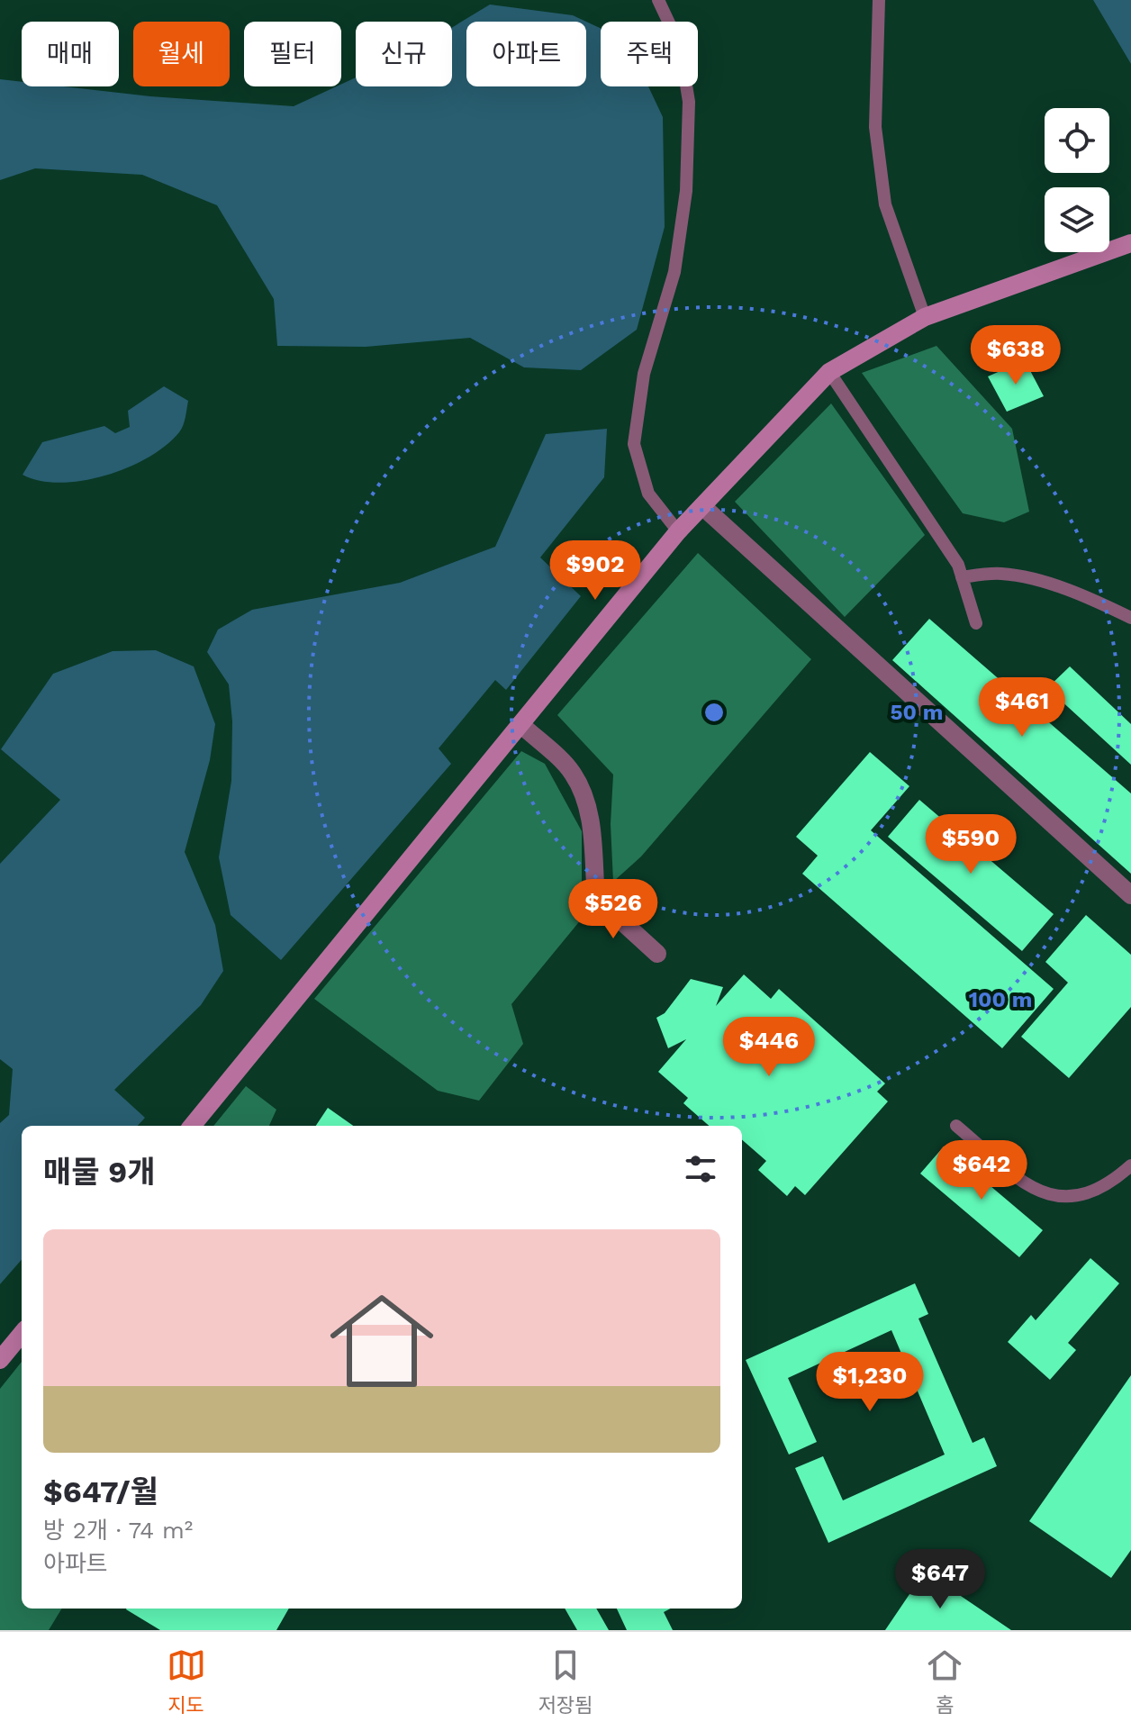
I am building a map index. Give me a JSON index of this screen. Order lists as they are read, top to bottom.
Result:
{
  "page": {
    "chip": [
      "매매",
      "월세",
      "필터",
      "신규",
      "아파트",
      "주택"
    ],
    "price": [
      "$638",
      "$902",
      "$461",
      "$590",
      "$526",
      "$446",
      "$642",
      "$1,230",
      "$647"
    ],
    "heading": "매물 9개",
    "list": [
      {
        "name": "$647/월",
        "note": "방 2개 · 74 m² · 아파트"
      }
    ],
    "tabs": ["지도", "저장됨", "홈"]
  },
  "rings": ["50 m", "100 m"]
}
